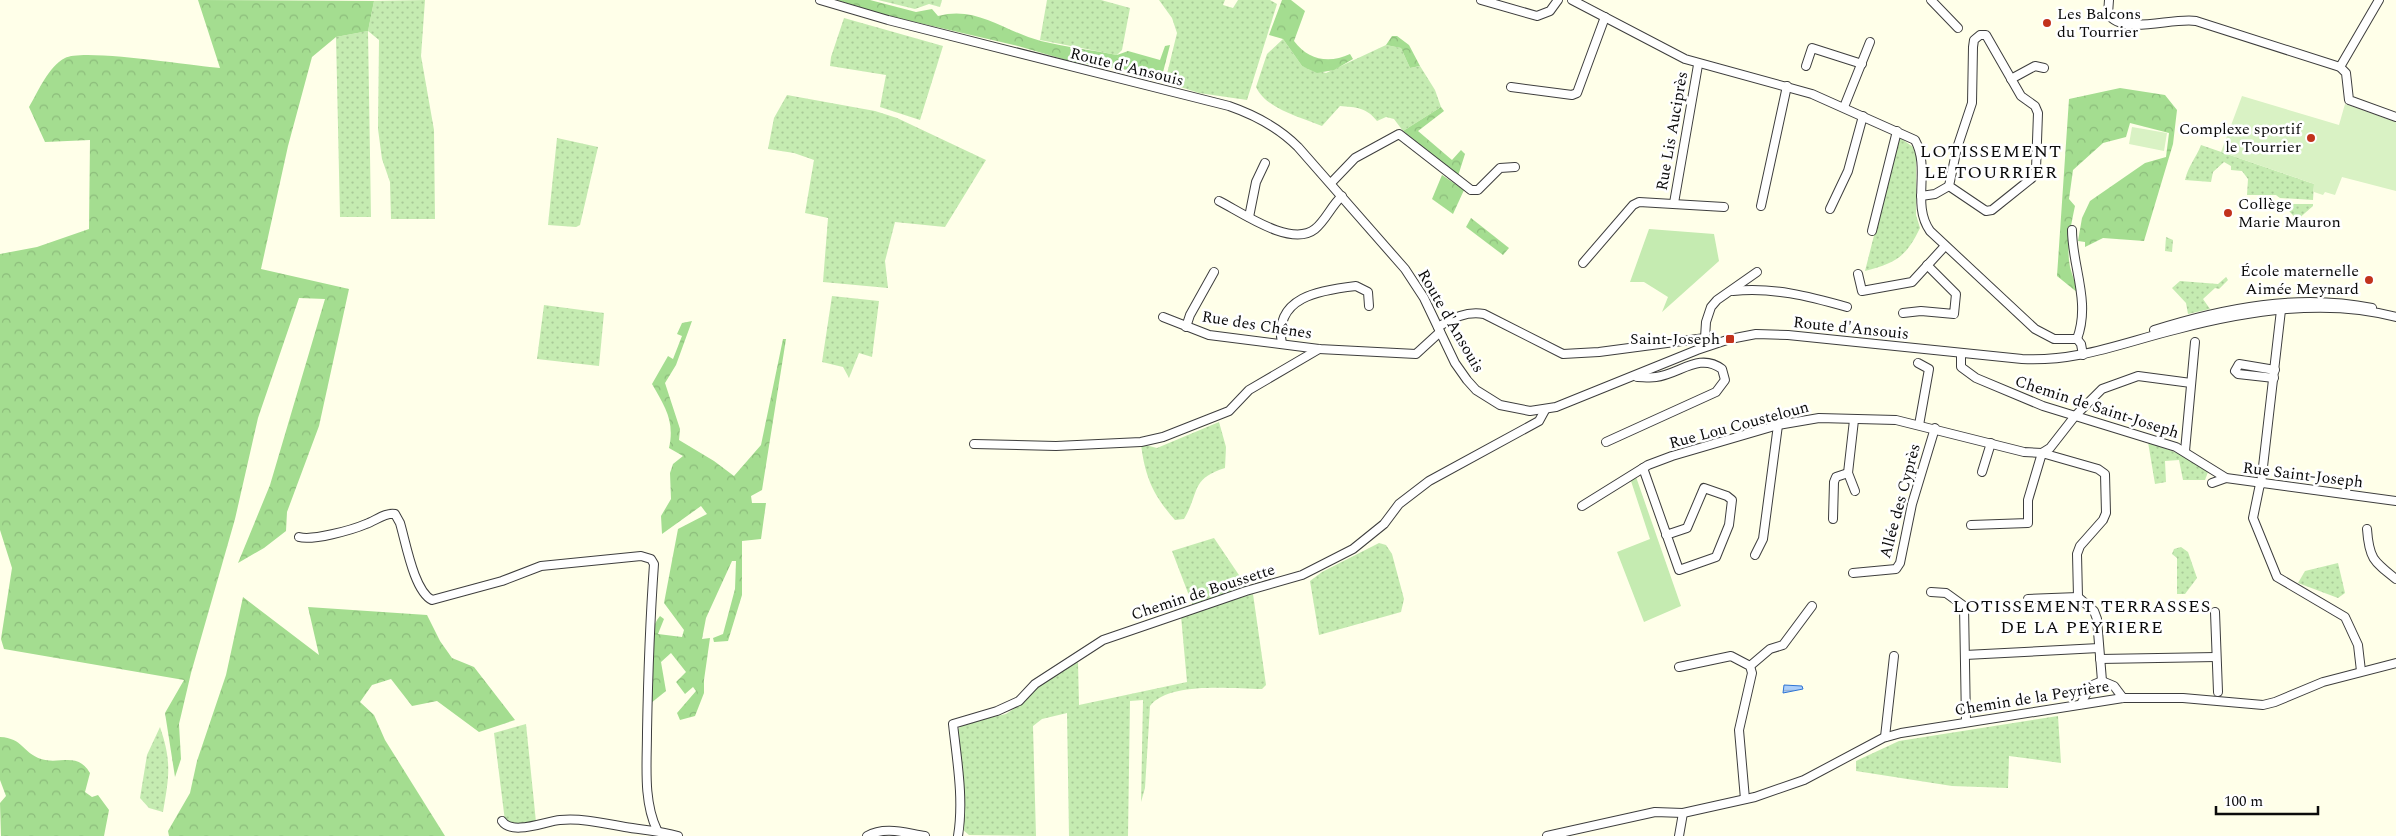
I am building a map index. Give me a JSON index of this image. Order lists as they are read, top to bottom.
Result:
{
  "streets": {
    "street": [
      "Route d'Ansouis",
      "Rue Lis Auciprès",
      "Rue des Chênes",
      "Chemin de Saint-Joseph",
      "Rue Lou Cousteloun",
      "Rue Saint-Joseph",
      "Allée des Cyprès",
      "Chemin de Boussette",
      "Chemin de la Peyrière"
    ]
  },
  "crossings": [
    ["Route d'Ansouis", "Rue des Chênes"],
    ["Route d'Ansouis", "Chemin de Saint-Joseph"],
    ["Route d'Ansouis", "Chemin de Boussette"],
    ["Chemin de Saint-Joseph", "Rue Saint-Joseph"],
    ["Rue Lou Cousteloun", "Allée des Cyprès"]
  ],
  "districts": ["LOTISSEMENT LE TOURRIER", "LOTISSEMENT TERRASSES DE LA PEYRIERE"],
  "places": {
    "other": [
      "Les Balcons du Tourrier",
      "Complexe sportif le Tourrier",
      "Collège Marie Mauron",
      "École maternelle Aimée Meynard"
    ],
    "transit": ["Saint-Joseph"]
  },
  "scale_bar": "100 m"
}
